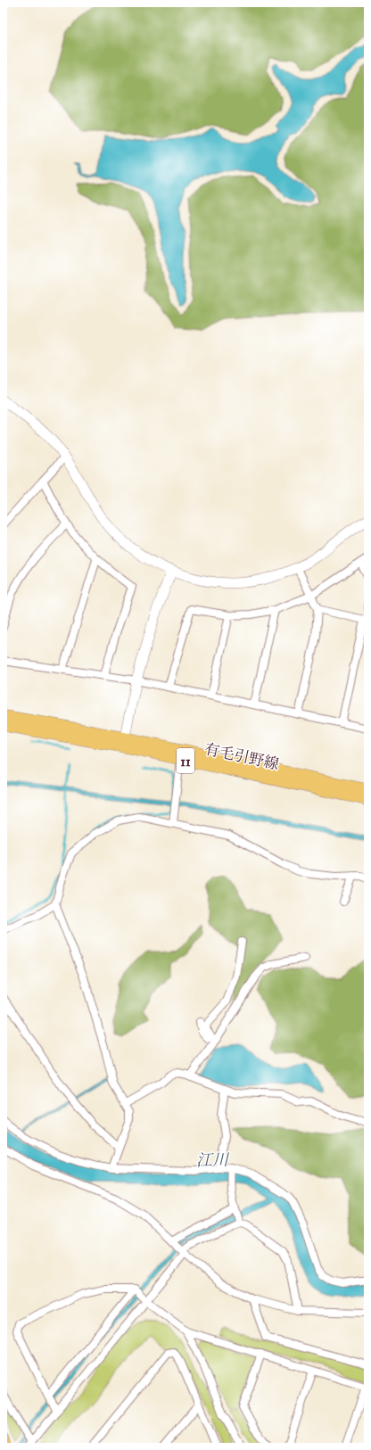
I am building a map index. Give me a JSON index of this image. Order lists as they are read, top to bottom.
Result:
{
  "streets": {
    "main road": ["有毛引野線", "11"]
  },
  "water": ["江川"]
}
